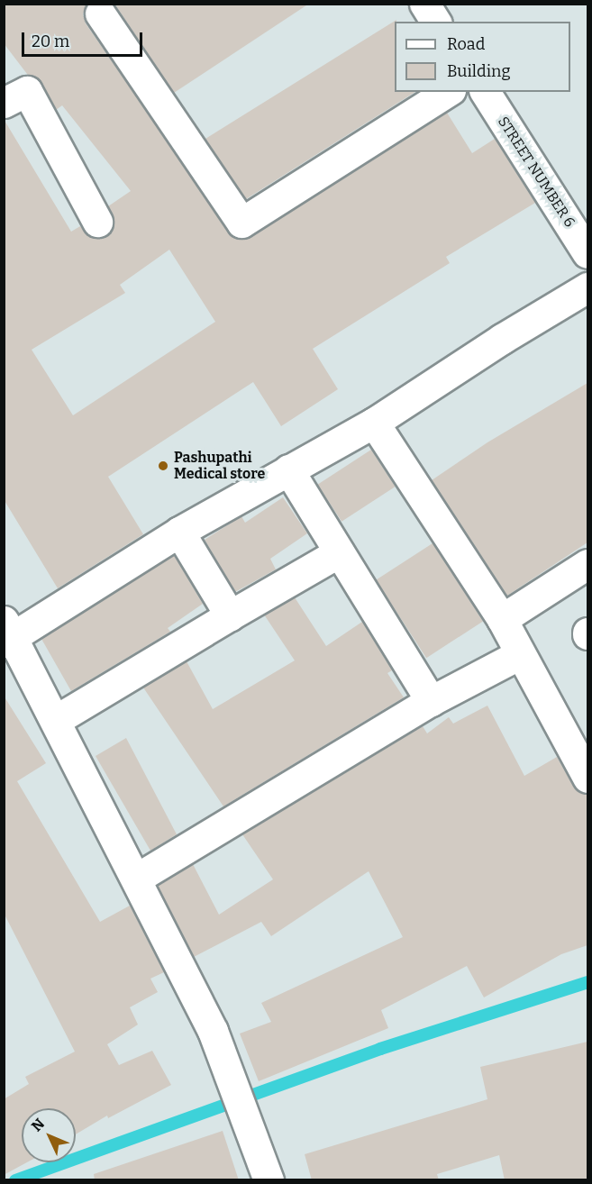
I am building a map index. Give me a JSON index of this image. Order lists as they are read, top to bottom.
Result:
{
  "streets": {
    "street": ["STREET NUMBER 6"]
  },
  "places": ["Pashupathi Medical store"],
  "legend": ["Road", "Building"],
  "scale_bar": "20 m",
  "north": "top left"
}
